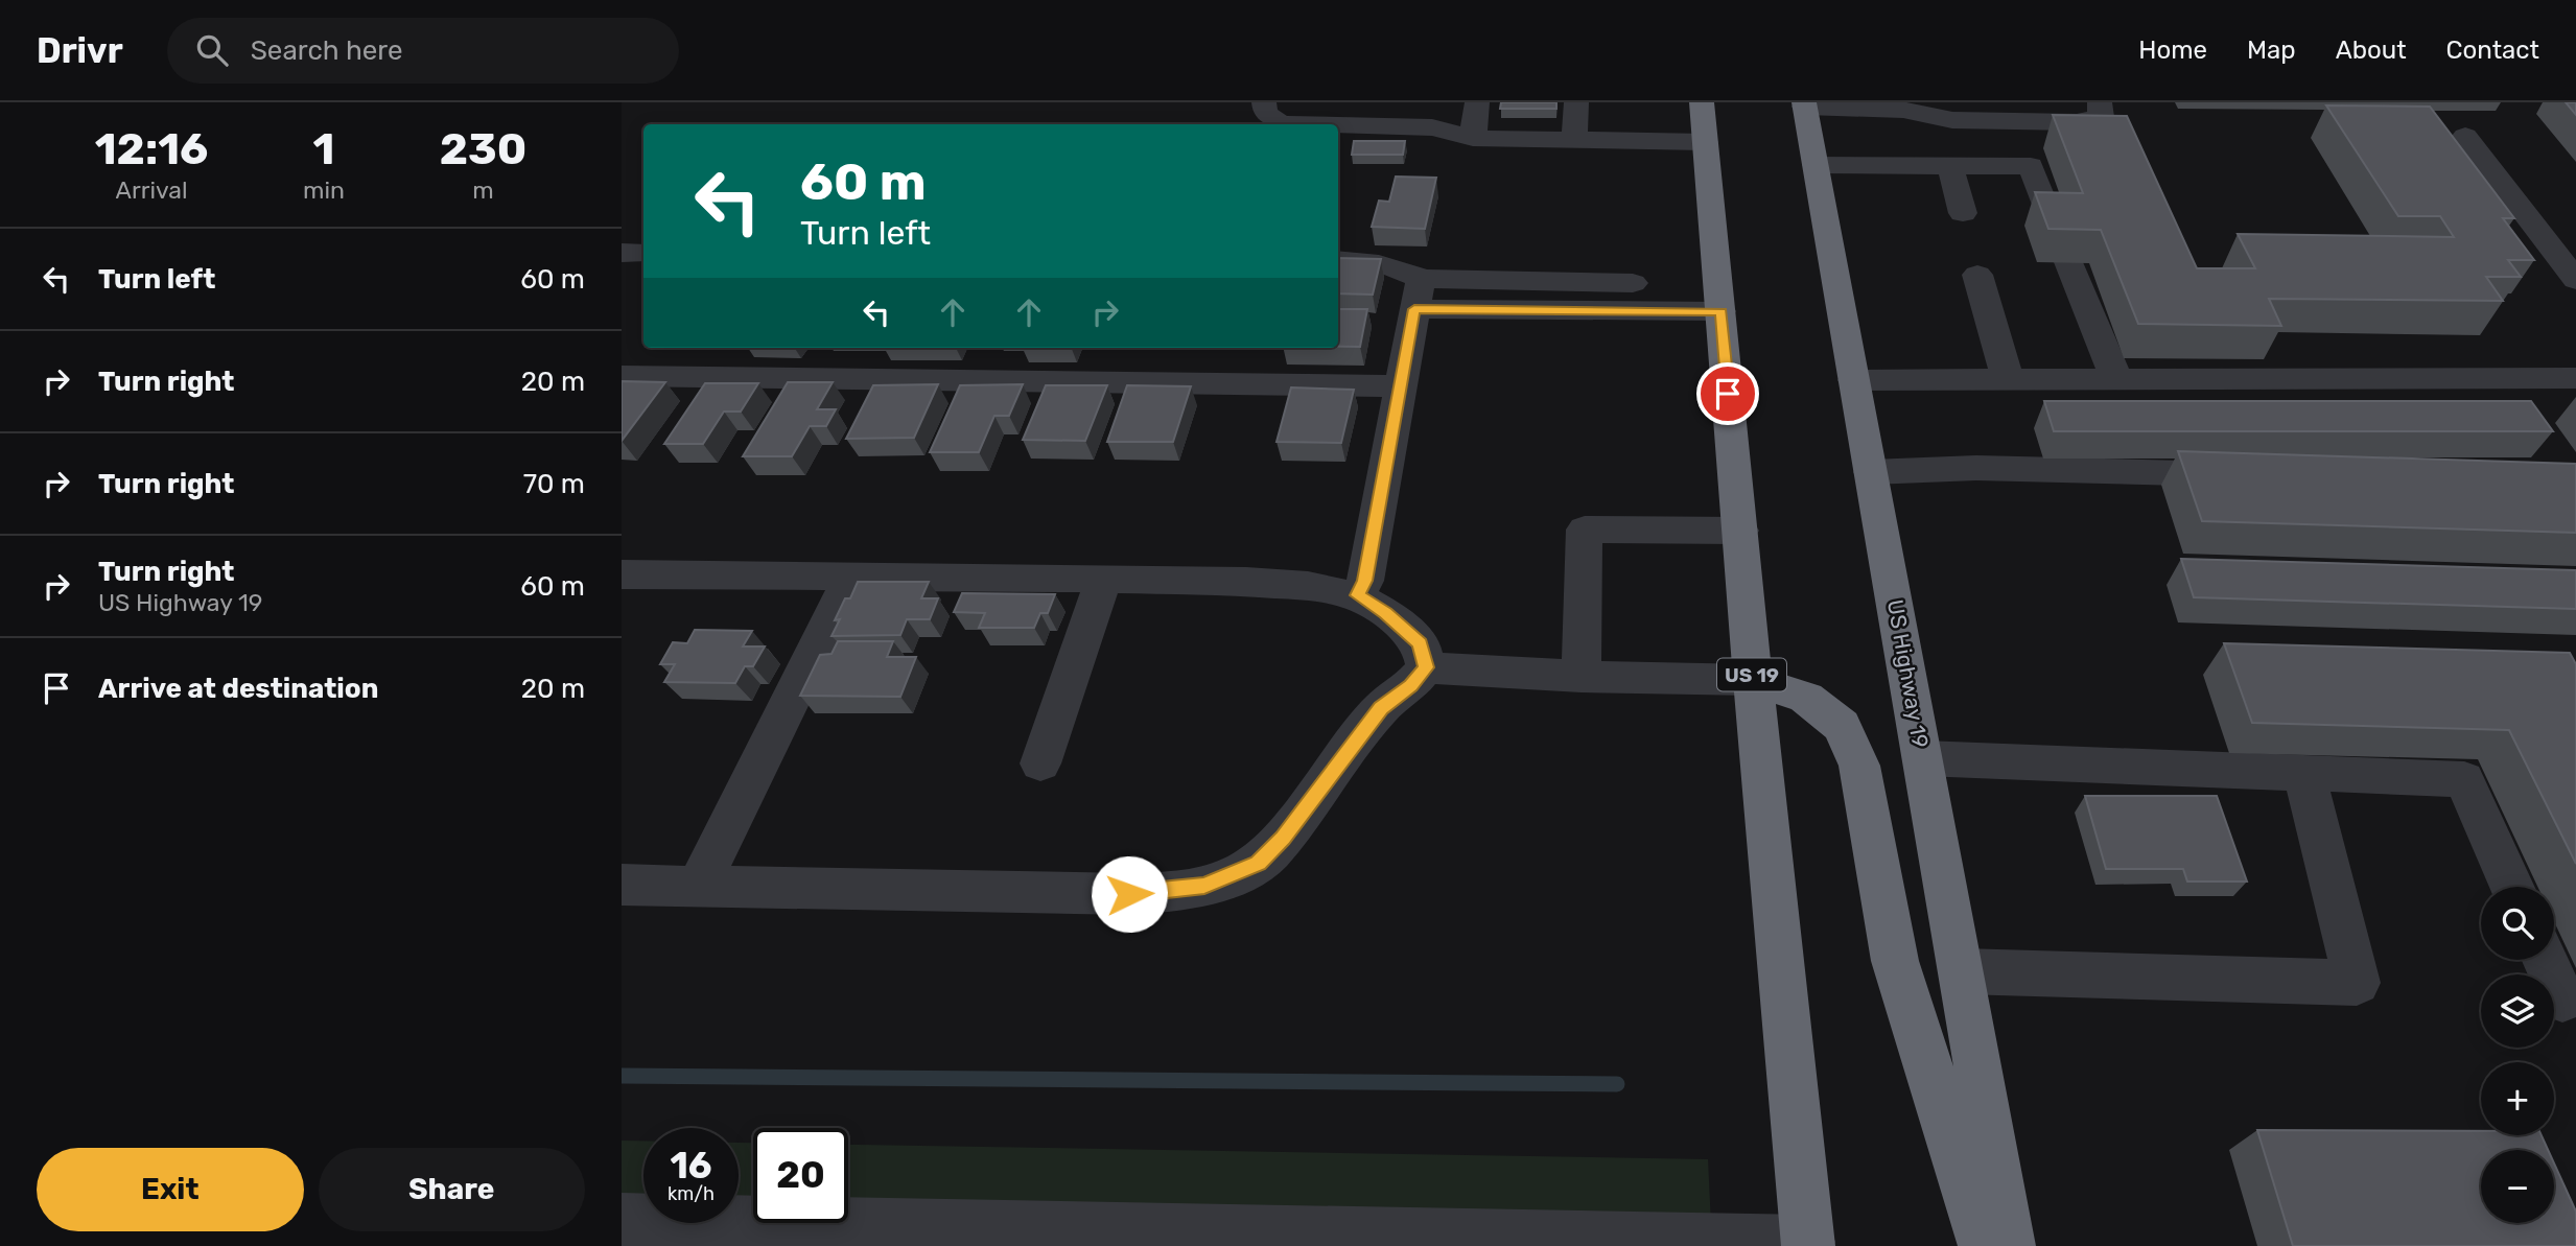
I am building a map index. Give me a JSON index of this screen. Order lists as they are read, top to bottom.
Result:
{
  "streets": {
    "highway": ["US Highway 19", "US 19"]
  },
  "page": {
    "header": "Drivr",
    "search": "Search here",
    "nav": [
      "Home",
      "Map",
      "About",
      "Contact"
    ],
    "eta": [
      "12:16",
      "Arrival",
      "1",
      "min",
      "230",
      "m"
    ],
    "turn": ["60 m", "Turn left"],
    "list": [
      {
        "name": "Turn left",
        "value": "60 m"
      },
      {
        "name": "Turn right",
        "value": "20 m"
      },
      {
        "name": "Turn right",
        "value": "70 m"
      },
      {
        "name": "Turn right",
        "note": "US Highway 19",
        "value": "60 m"
      },
      {
        "name": "Arrive at destination",
        "value": "20 m"
      }
    ],
    "map_buttons": ["+", "−"],
    "speed": "16 km/h",
    "limit": "20",
    "buttons": ["Exit", "Share"]
  }
}
